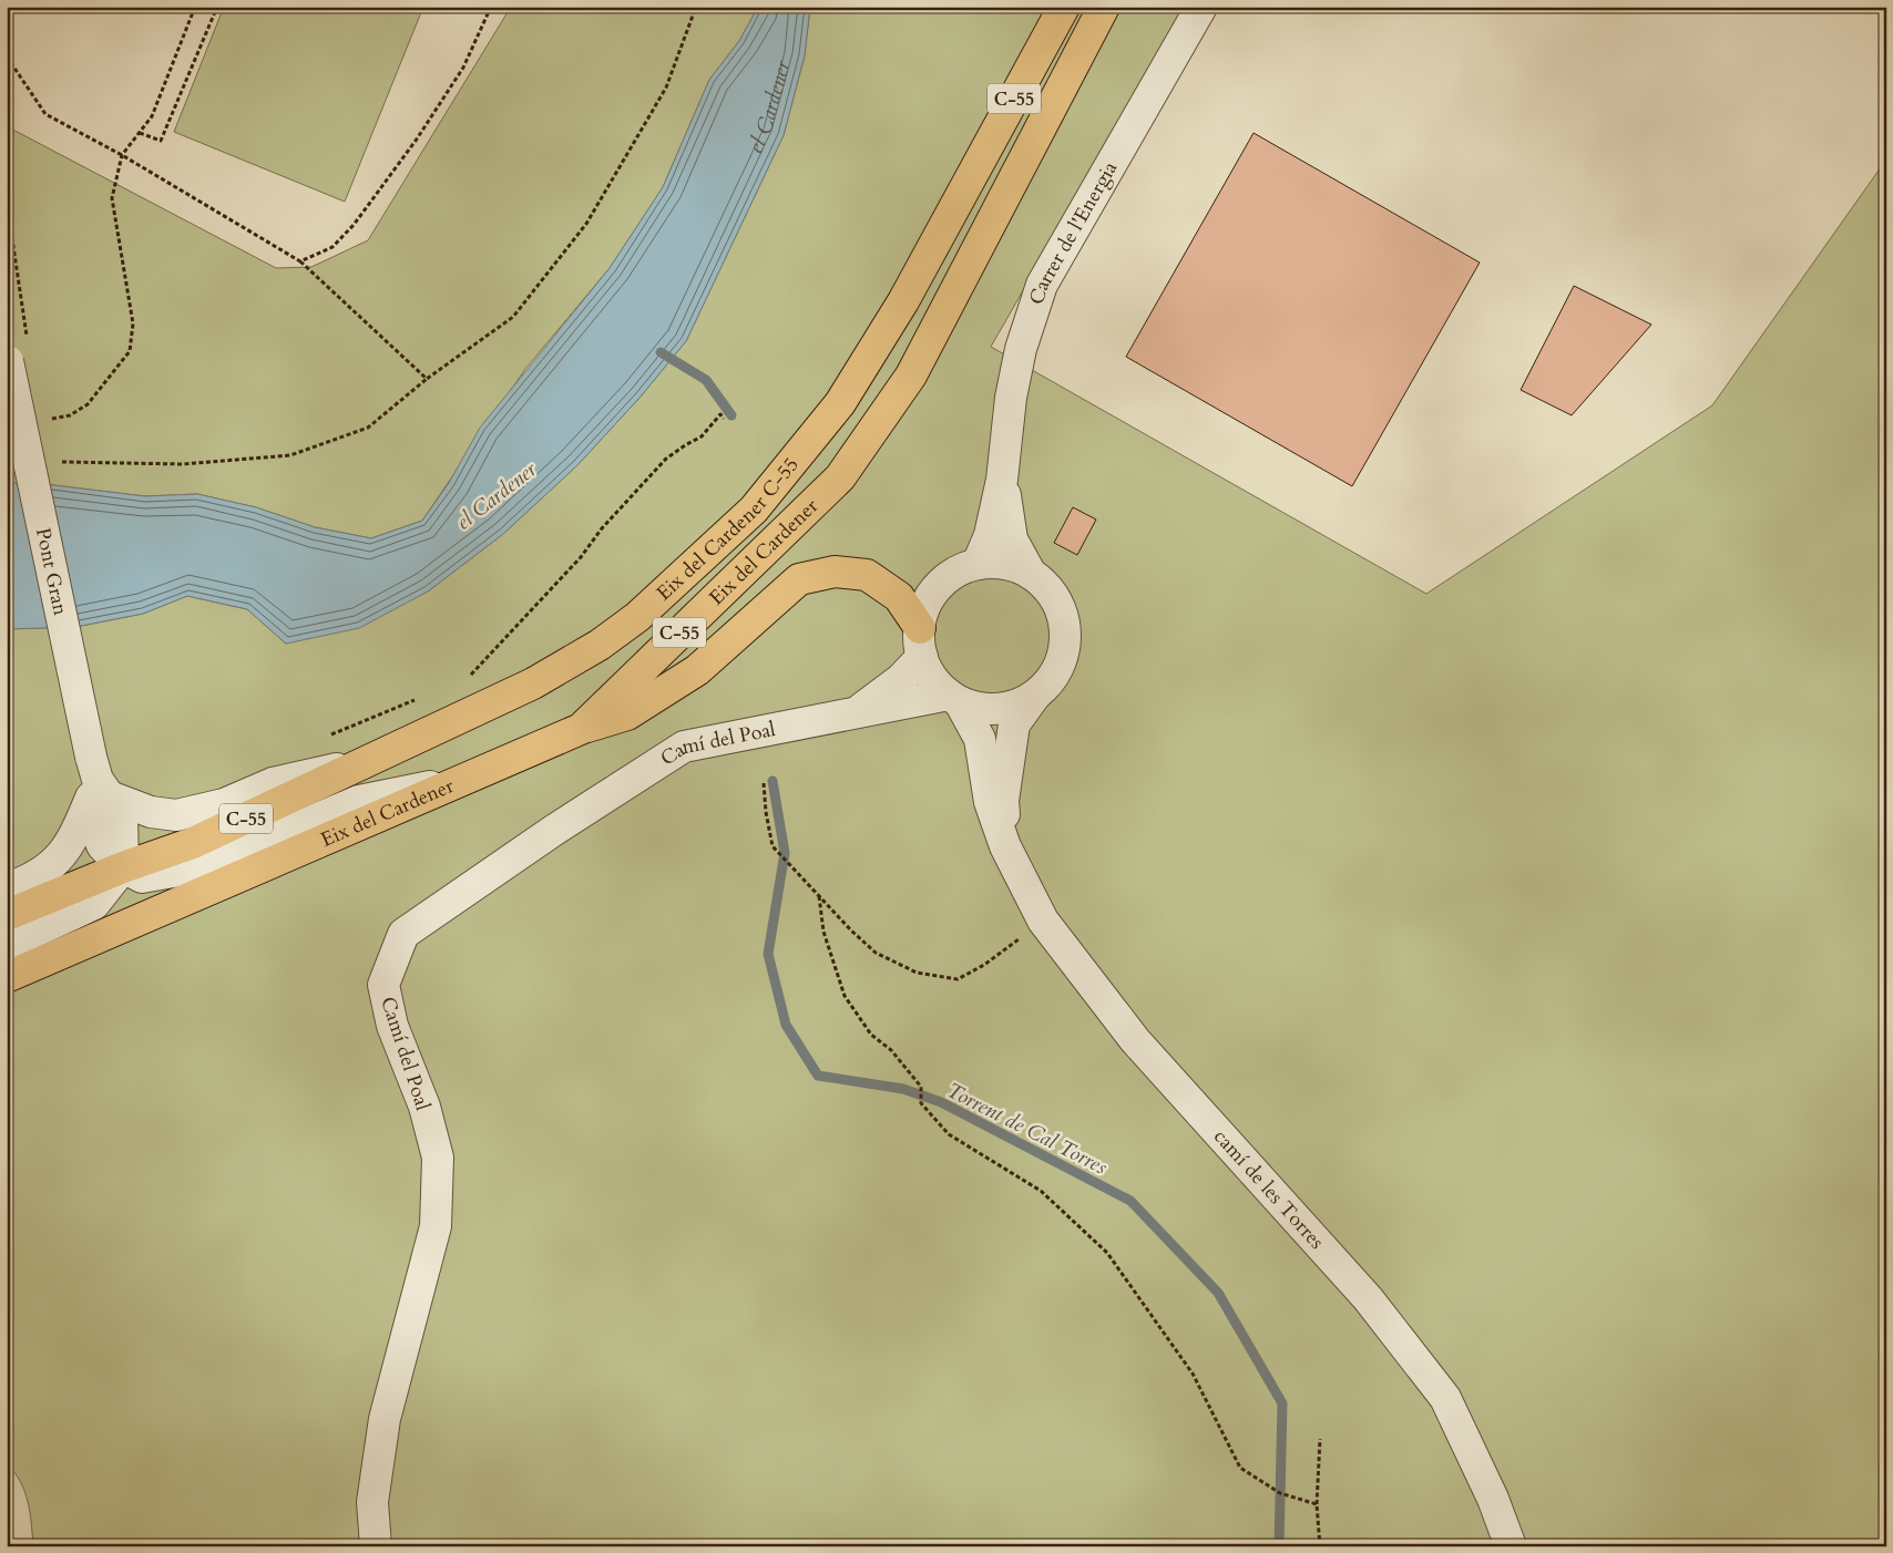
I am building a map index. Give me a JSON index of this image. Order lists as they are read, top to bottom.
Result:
{
  "streets": {
    "main road": ["C-55", "Eix del Cardener C-55", "Eix del Cardener"],
    "street": [
      "Carrer de l'Energia",
      "Pont Gran",
      "Camí del Poal",
      "camí de les Torres"
    ]
  },
  "crossings": [
    ["Eix del Cardener C-55", "Pont Gran"],
    ["Camí del Poal", "camí de les Torres"]
  ],
  "water": ["el Cardener", "Torrent de Cal Torres"]
}
